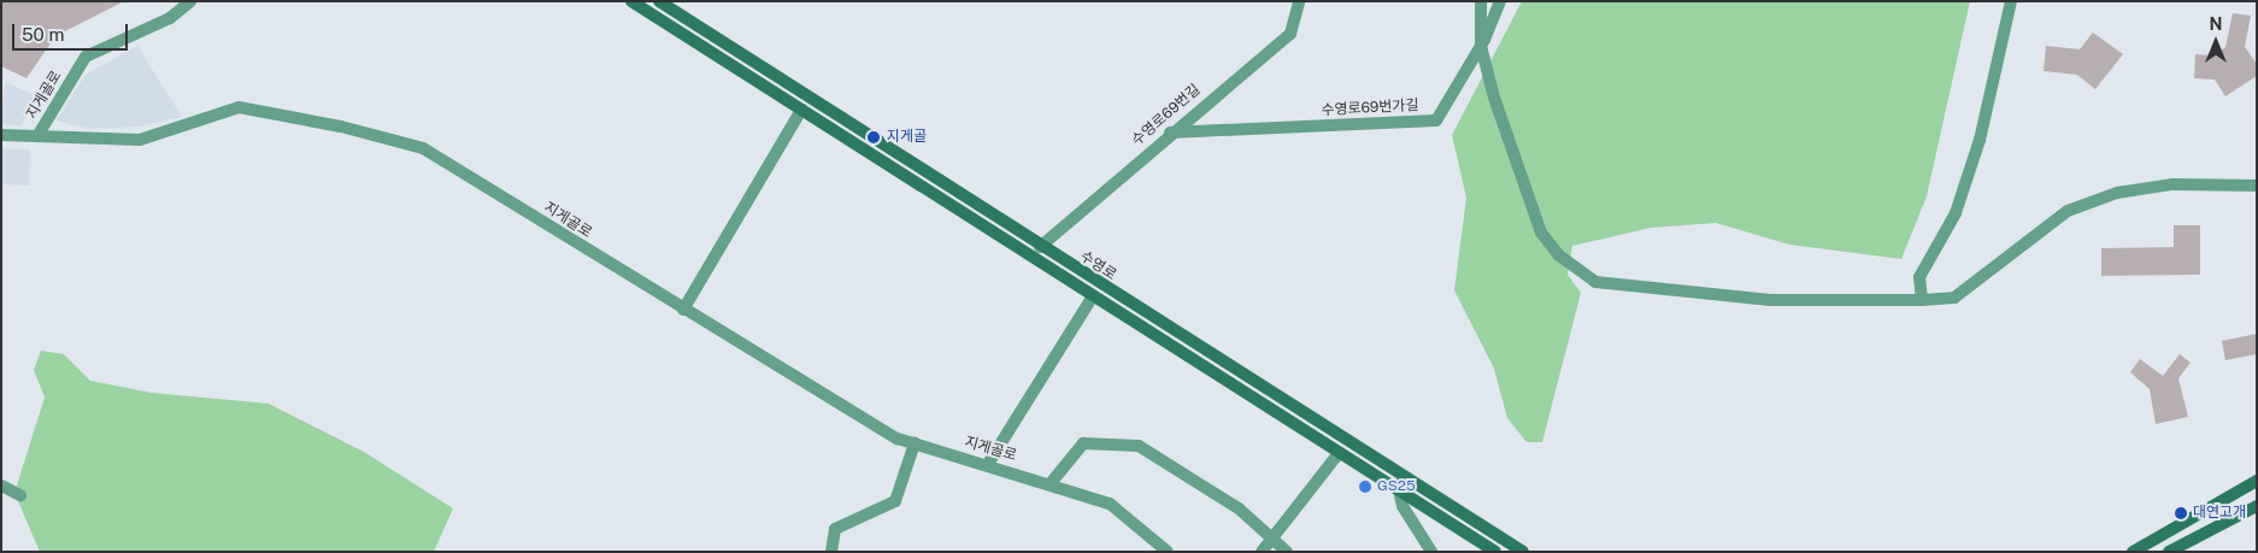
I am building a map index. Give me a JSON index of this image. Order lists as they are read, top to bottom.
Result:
{
  "streets": {
    "main road": ["수영로"],
    "street": ["지게골로", "수영로69번가길", "수영로69번길"]
  },
  "crossings": [
    ["지게골로", "수영로"],
    ["수영로69번가길", "수영로69번길"],
    ["수영로69번길", "수영로"]
  ],
  "places": ["지게골", "GS25", "대연고개"],
  "scale_bar": "50 m",
  "north": "top"
}
